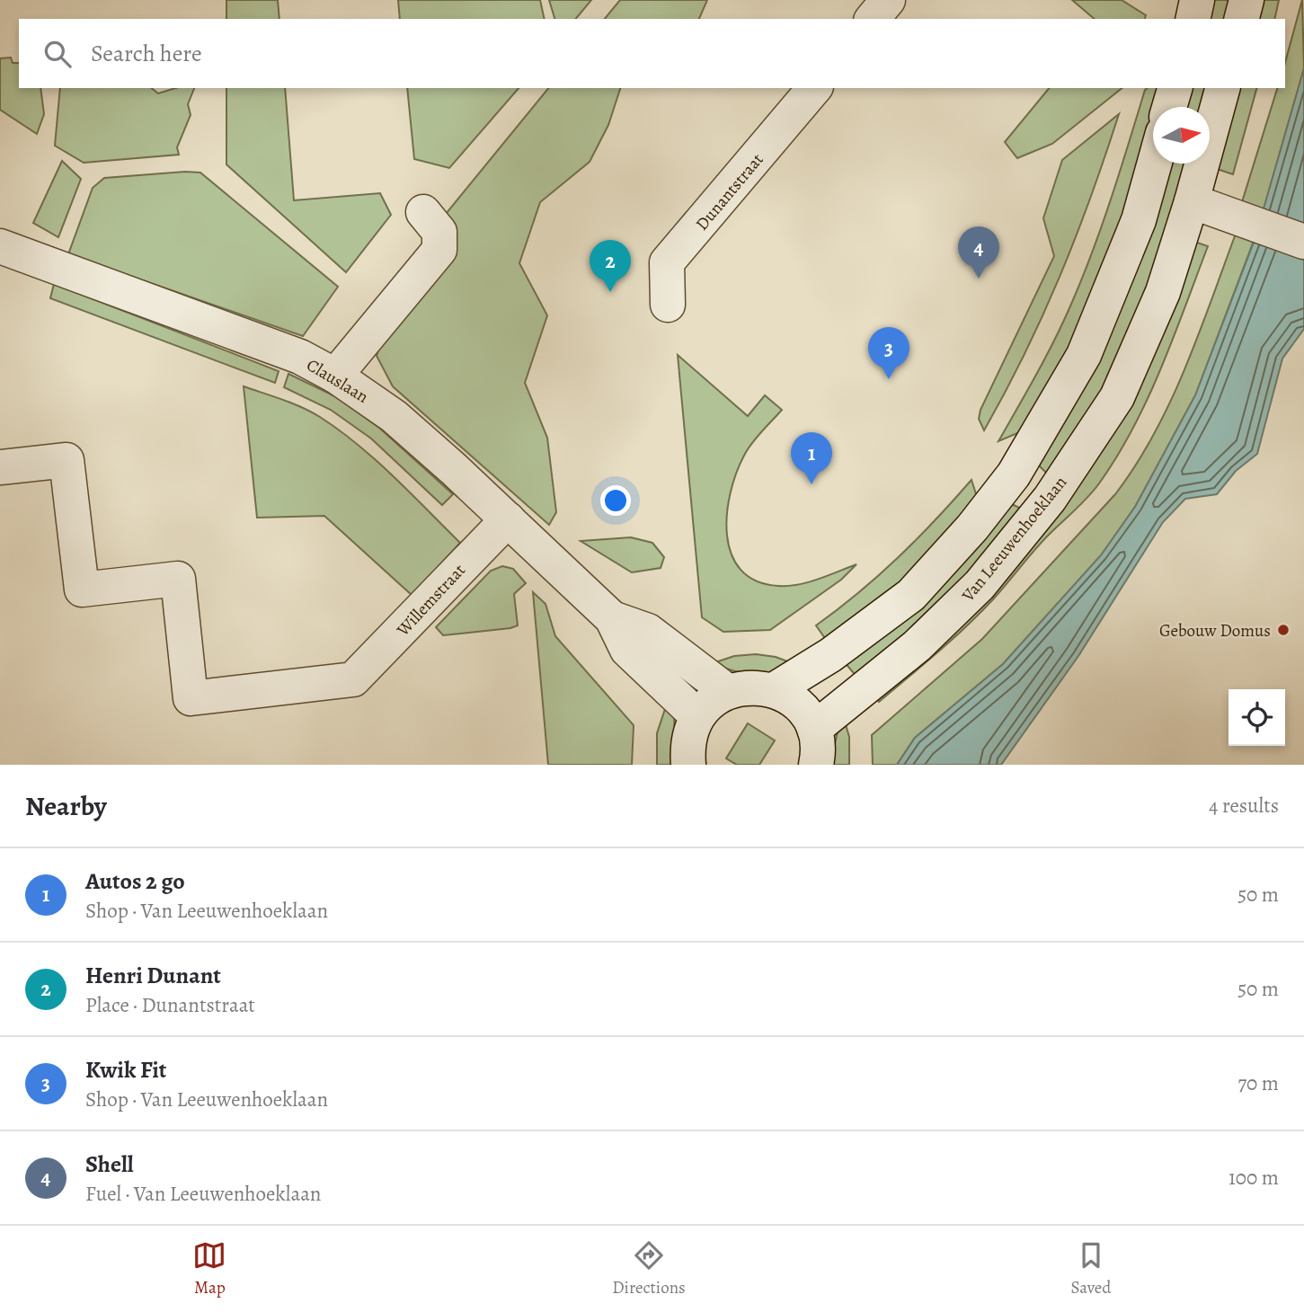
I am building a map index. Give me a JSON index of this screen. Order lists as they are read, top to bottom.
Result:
{
  "streets": {
    "street": [
      "Dunantstraat",
      "Clauslaan",
      "Van Leeuwenhoeklaan",
      "Willemstraat"
    ]
  },
  "crossings": [
    ["Clauslaan", "Willemstraat"]
  ],
  "places": ["Gebouw Domus"],
  "north": "right",
  "page": {
    "search": "Search here",
    "pins": [
      "4",
      "2",
      "3",
      "1"
    ],
    "heading": ["Nearby", "4 results"],
    "list": [
      {
        "mark": "1",
        "name": "Autos 2 go",
        "note": "Shop · Van Leeuwenhoeklaan",
        "value": "50 m"
      },
      {
        "mark": "2",
        "name": "Henri Dunant",
        "note": "Place · Dunantstraat",
        "value": "50 m"
      },
      {
        "mark": "3",
        "name": "Kwik Fit",
        "note": "Shop · Van Leeuwenhoeklaan",
        "value": "70 m"
      },
      {
        "mark": "4",
        "name": "Shell",
        "note": "Fuel · Van Leeuwenhoeklaan",
        "value": "100 m"
      }
    ],
    "nav": ["Map", "Directions", "Saved"]
  }
}
